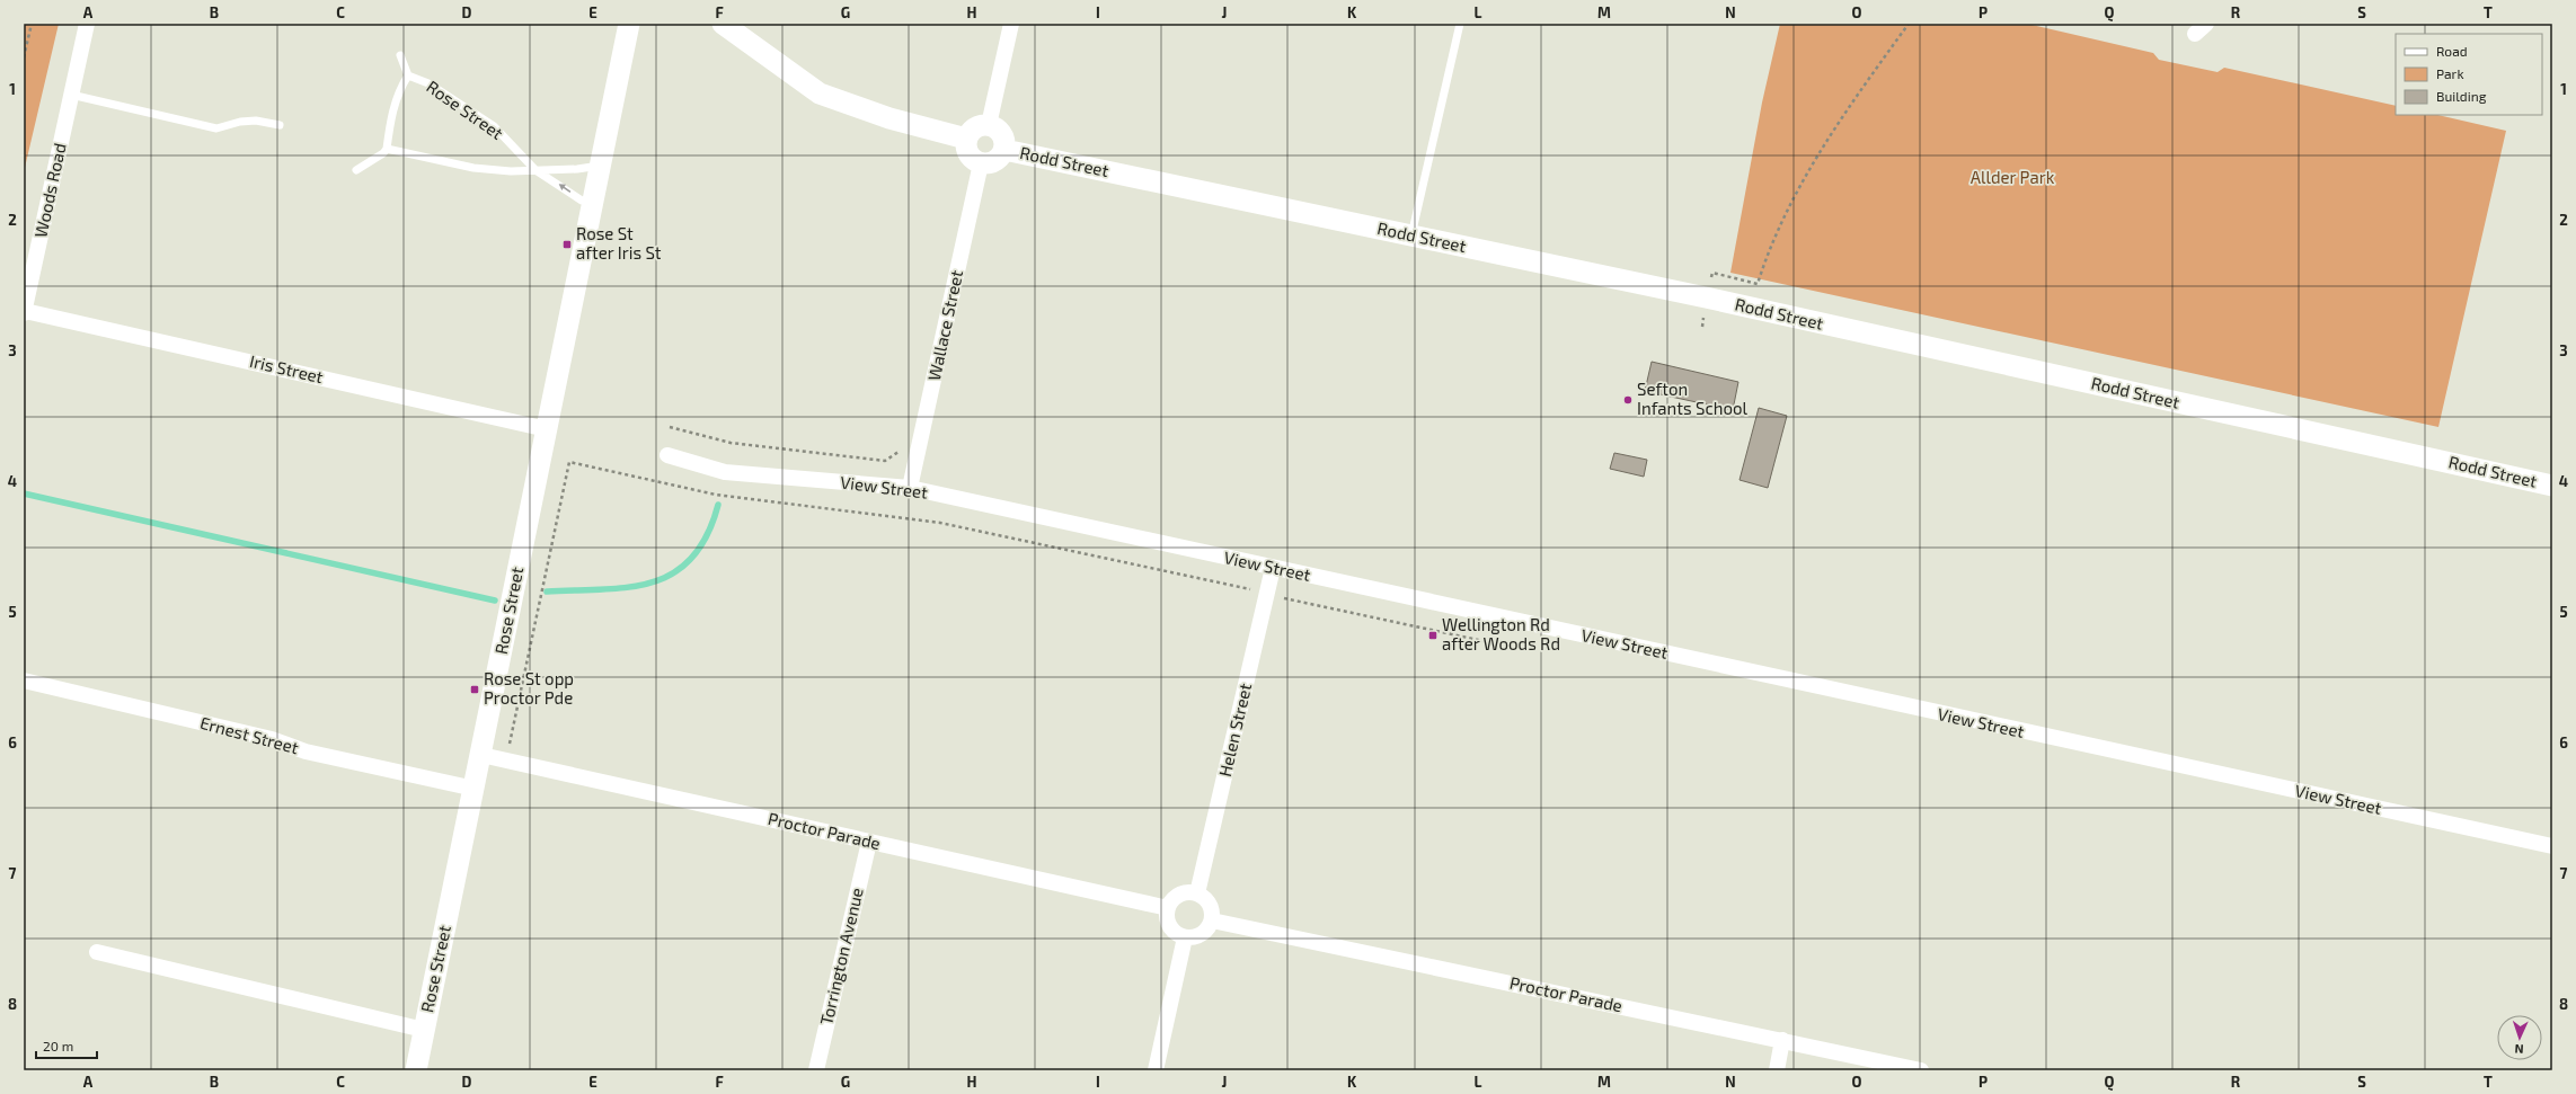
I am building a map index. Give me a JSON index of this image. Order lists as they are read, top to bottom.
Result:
{
  "streets": {
    "street": [
      "Rose Street",
      "Rodd Street",
      "Woods Road",
      "Wallace Street",
      "Iris Street",
      "View Street",
      "Helen Street",
      "Ernest Street",
      "Proctor Parade",
      "Torrington Avenue"
    ]
  },
  "crossings": [
    ["Rose Street", "Iris Street"],
    ["Rose Street", "Ernest Street"],
    ["Rose Street", "Proctor Parade"],
    ["Rodd Street", "Wallace Street"],
    ["Woods Road", "Iris Street"],
    ["Wallace Street", "View Street"],
    ["View Street", "Helen Street"],
    ["Helen Street", "Proctor Parade"],
    ["Proctor Parade", "Torrington Avenue"]
  ],
  "parks": ["Allder Park"],
  "places": {
    "transit": ["Rose St after Iris St", "Wellington Rd after Woods Rd", "Rose St opp Proctor Pde"],
    "other": ["Sefton Infants School"]
  },
  "legend": ["Road", "Park", "Building"],
  "scale_bar": "20 m",
  "north": "bottom",
  "grid": {
    "columns": [
      "A",
      "B",
      "C",
      "D",
      "E",
      "F",
      "G",
      "H",
      "I",
      "J",
      "K",
      "L",
      "M",
      "N",
      "O",
      "P",
      "Q",
      "R",
      "S",
      "T"
    ],
    "rows": [
      "1",
      "2",
      "3",
      "4",
      "5",
      "6",
      "7",
      "8"
    ]
  }
}
